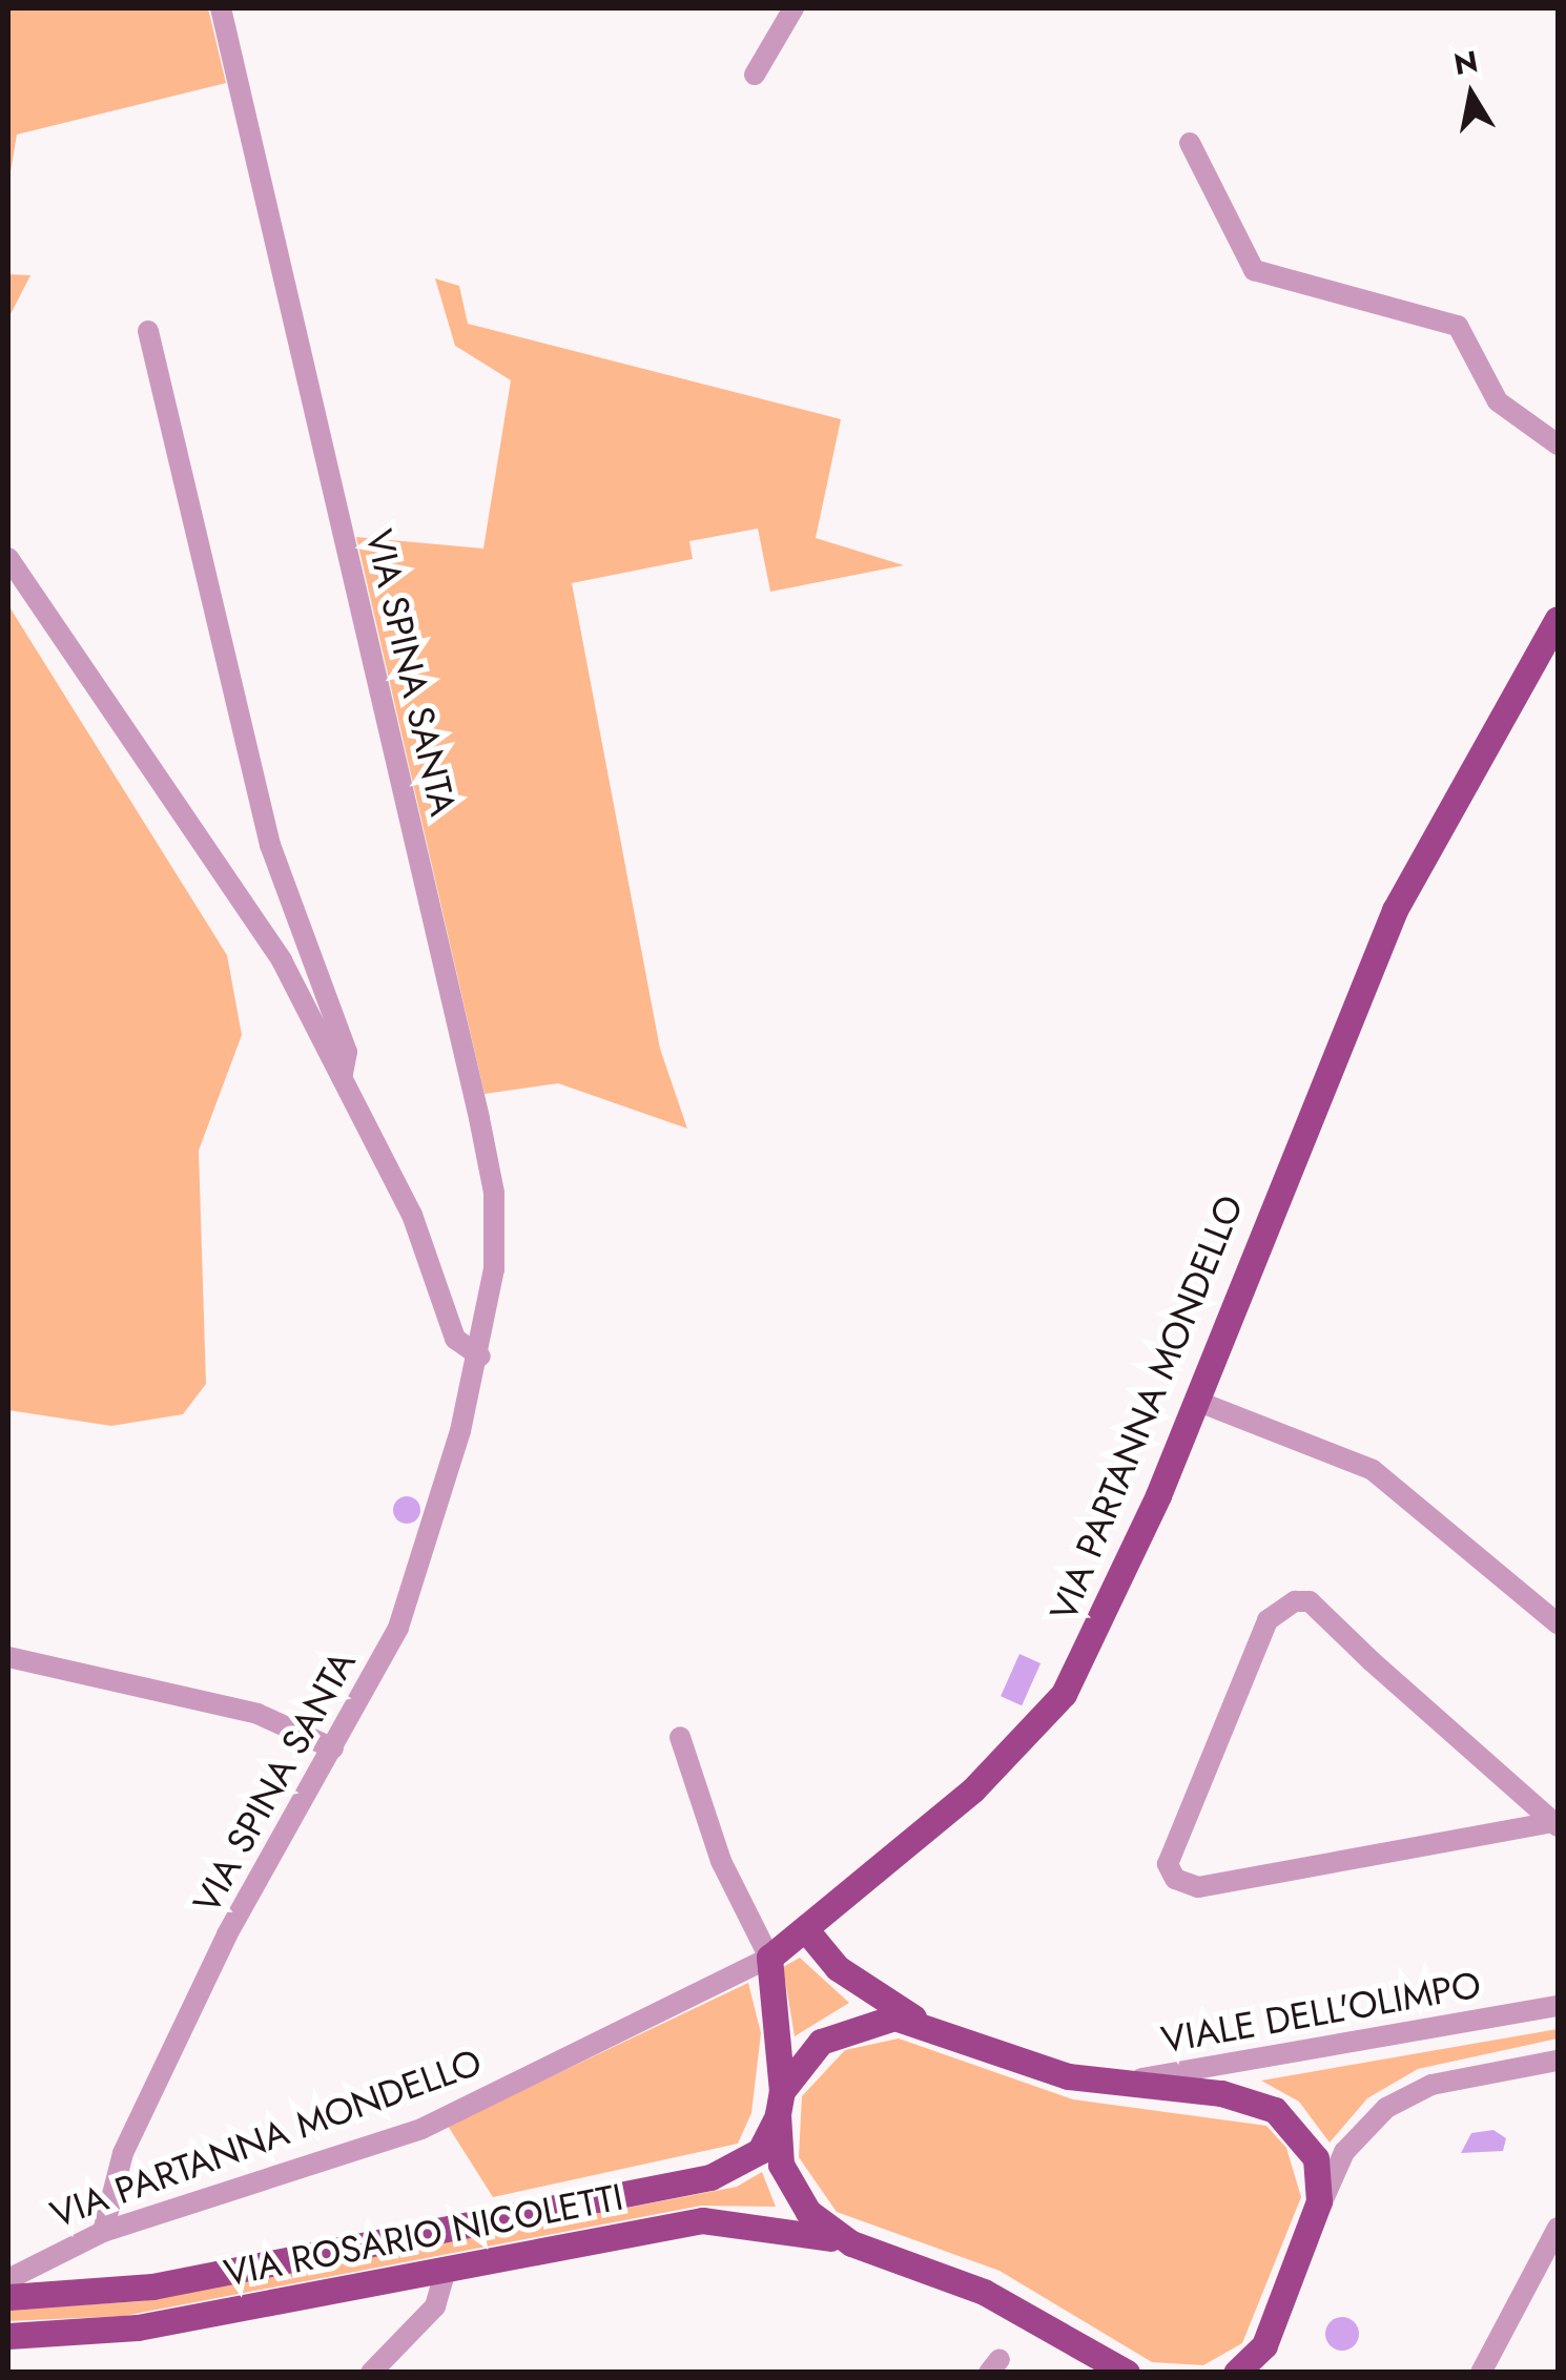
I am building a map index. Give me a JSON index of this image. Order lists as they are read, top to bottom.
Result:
{
  "streets": {
    "main road": ["VIA PARTANNA MONDELLO", "VIA ROSARIO NICOLETTI"],
    "street": ["VIA SPINA SANTA", "VIALE DELL'OLIMPO"]
  },
  "crossings": [
    ["VIA SPINA SANTA", "VIA PARTANNA MONDELLO"]
  ],
  "north": "top"
}
